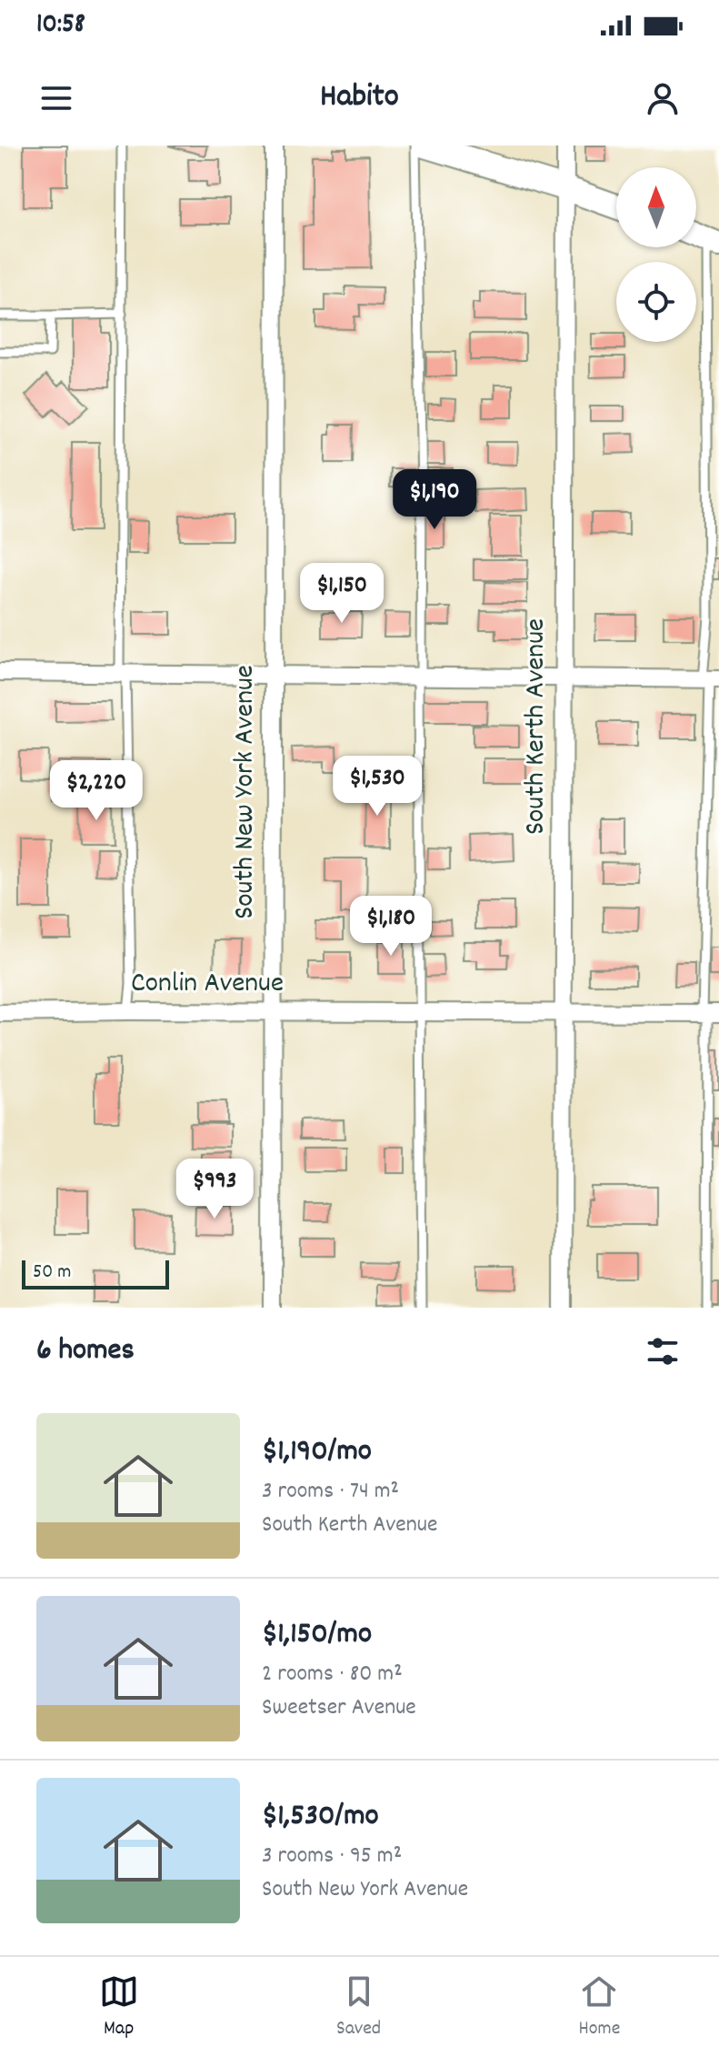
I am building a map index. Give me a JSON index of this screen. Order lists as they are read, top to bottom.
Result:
{
  "streets": {
    "street": ["South Kerth Avenue", "South New York Avenue", "Conlin Avenue"]
  },
  "crossings": [
    ["South Kerth Avenue", "Conlin Avenue"],
    ["South New York Avenue", "Conlin Avenue"]
  ],
  "scale_bar": "50 m",
  "north": "top",
  "page": {
    "status": "10:58",
    "header": "Habito",
    "price": [
      "$1,190",
      "$1,150",
      "$1,530",
      "$2,220",
      "$1,180",
      "$993"
    ],
    "scale": "50 m",
    "heading": "6 homes",
    "list": [
      {
        "name": "$1,190/mo",
        "note": "3 rooms · 74 m² · South Kerth Avenue"
      },
      {
        "name": "$1,150/mo",
        "note": "2 rooms · 80 m² · Sweetser Avenue"
      },
      {
        "name": "$1,530/mo",
        "note": "3 rooms · 95 m² · South New York Avenue"
      }
    ],
    "tabs": ["Map", "Saved", "Home"]
  }
}
